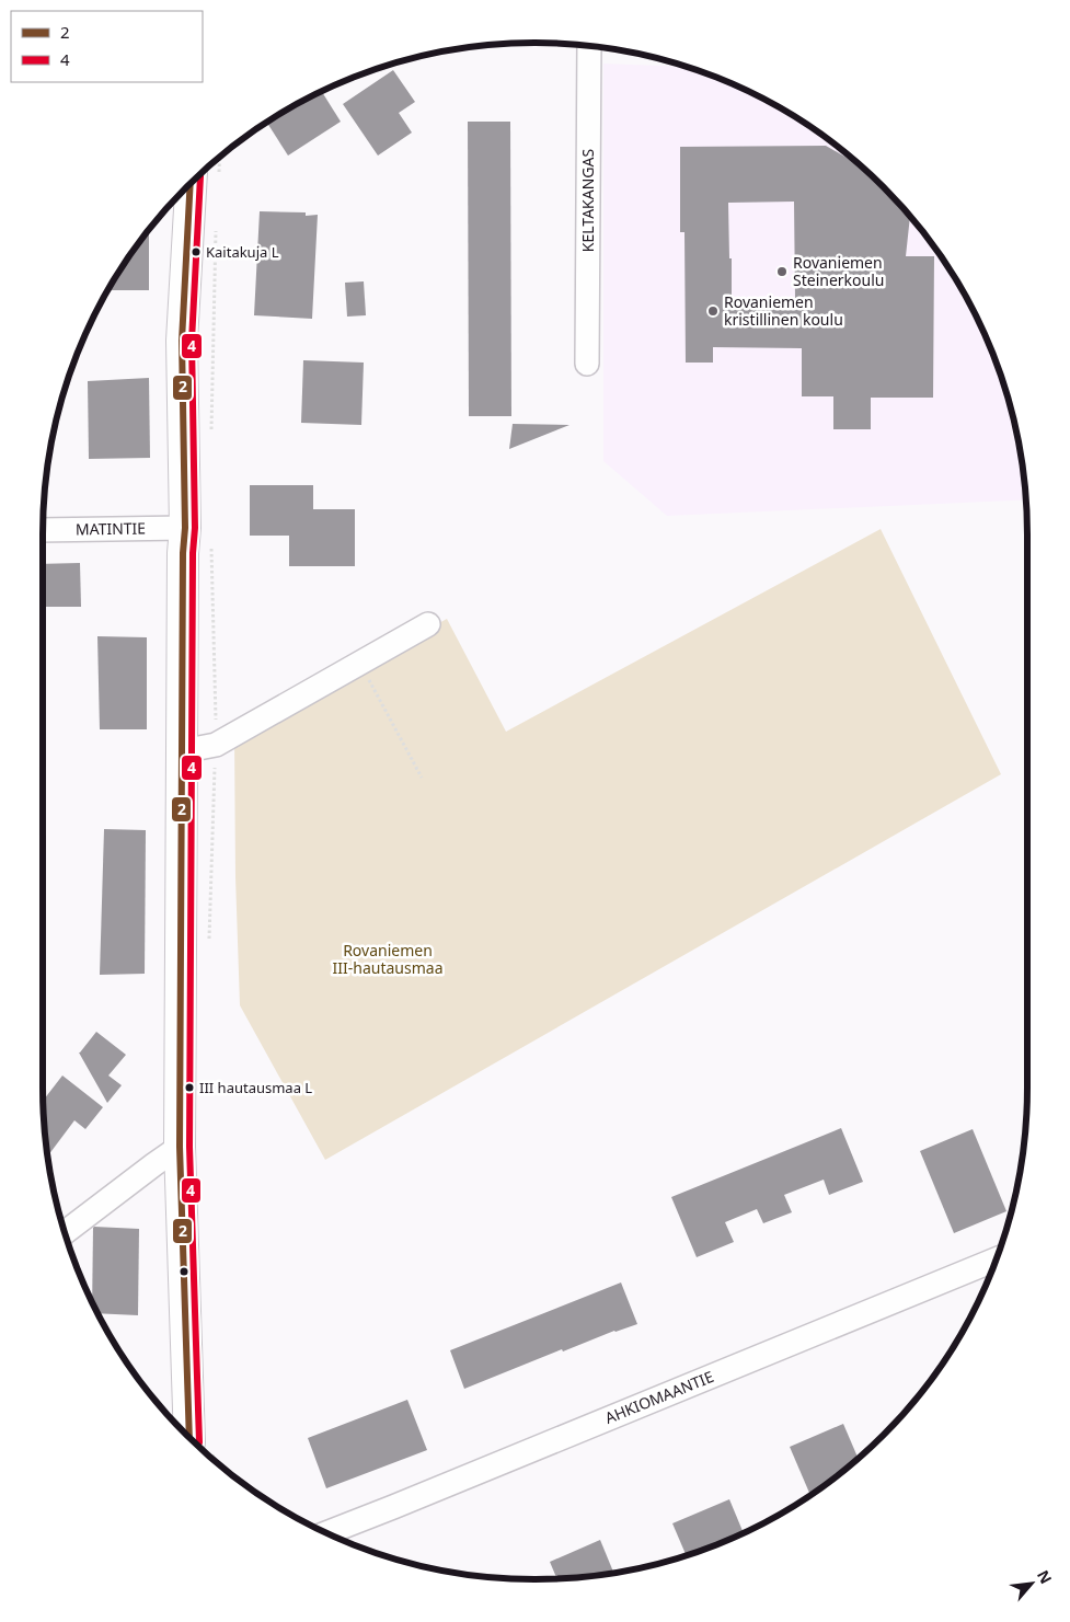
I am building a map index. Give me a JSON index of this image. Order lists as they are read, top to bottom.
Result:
{
  "streets": {
    "street": ["KELTAKANGAS", "MATINTIE", "AHKIOMAANTIE"]
  },
  "parks": ["Rovaniemen III-hautausmaa"],
  "places": [
    "Kaitakuja L",
    "Rovaniemen Steinerkoulu",
    "Rovaniemen kristillinen koulu",
    "III hautausmaa L"
  ],
  "lines": ["transit line 4", "transit line 2"],
  "legend": ["2", "4"],
  "north": "top right"
}
